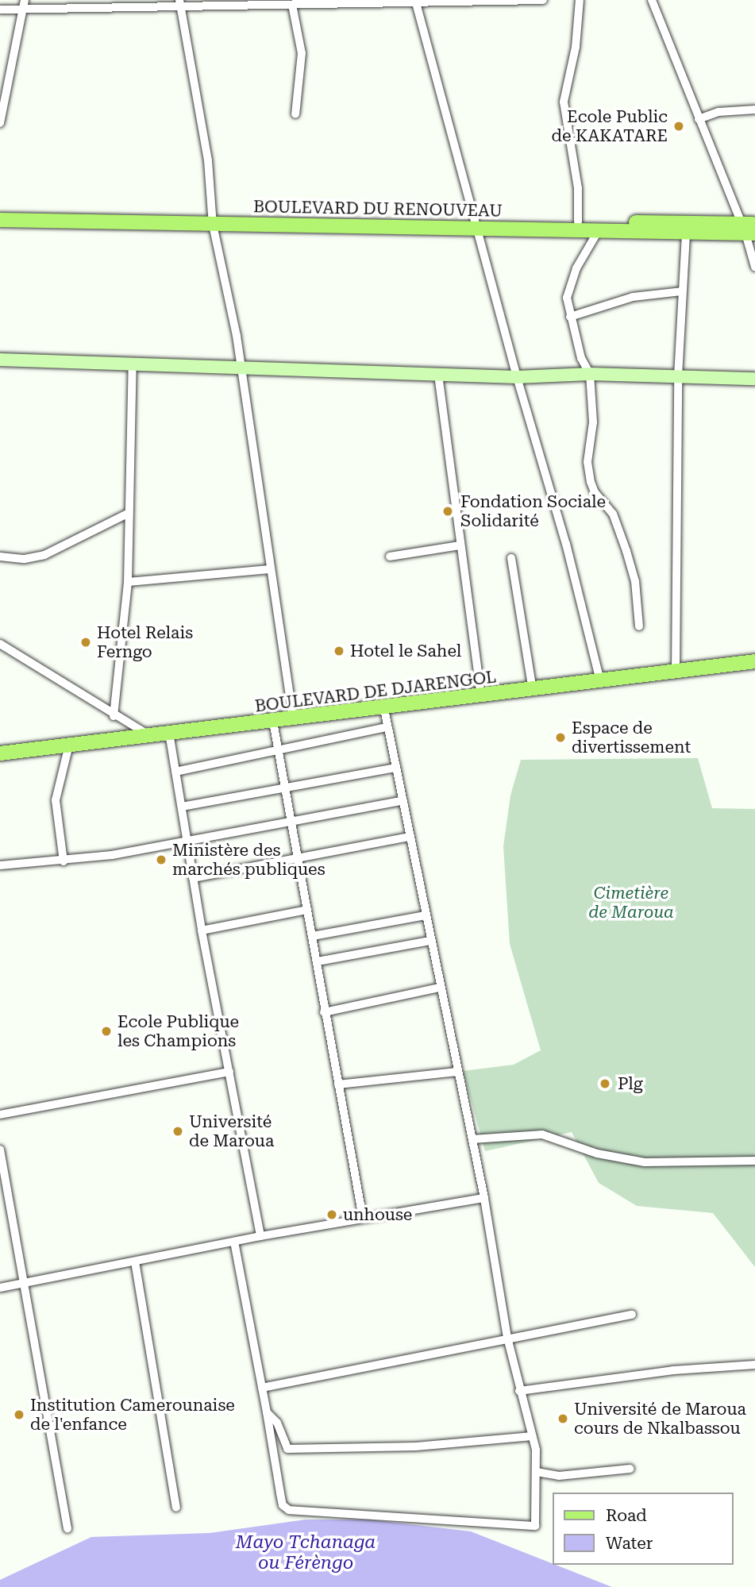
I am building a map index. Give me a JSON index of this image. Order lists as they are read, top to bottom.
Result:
{
  "streets": {
    "main road": ["BOULEVARD DU RENOUVEAU", "BOULEVARD DE DJARENGOL"]
  },
  "water": ["Mayo Tchanaga ou Férèngo"],
  "parks": ["Cimetière de Maroua"],
  "places": [
    "Ecole Public de KAKATARE",
    "Fondation Sociale Solidarité",
    "Hotel Relais Ferngo",
    "Hotel le Sahel",
    "Espace de divertissement",
    "Ministère des marchés publiques",
    "Ecole Publique les Champions",
    "Plg",
    "Université de Maroua",
    "unhouse",
    "Institution Camerounaise de l'enfance",
    "Université de Maroua cours de Nkalbassou"
  ],
  "legend": ["Road", "Water"]
}
